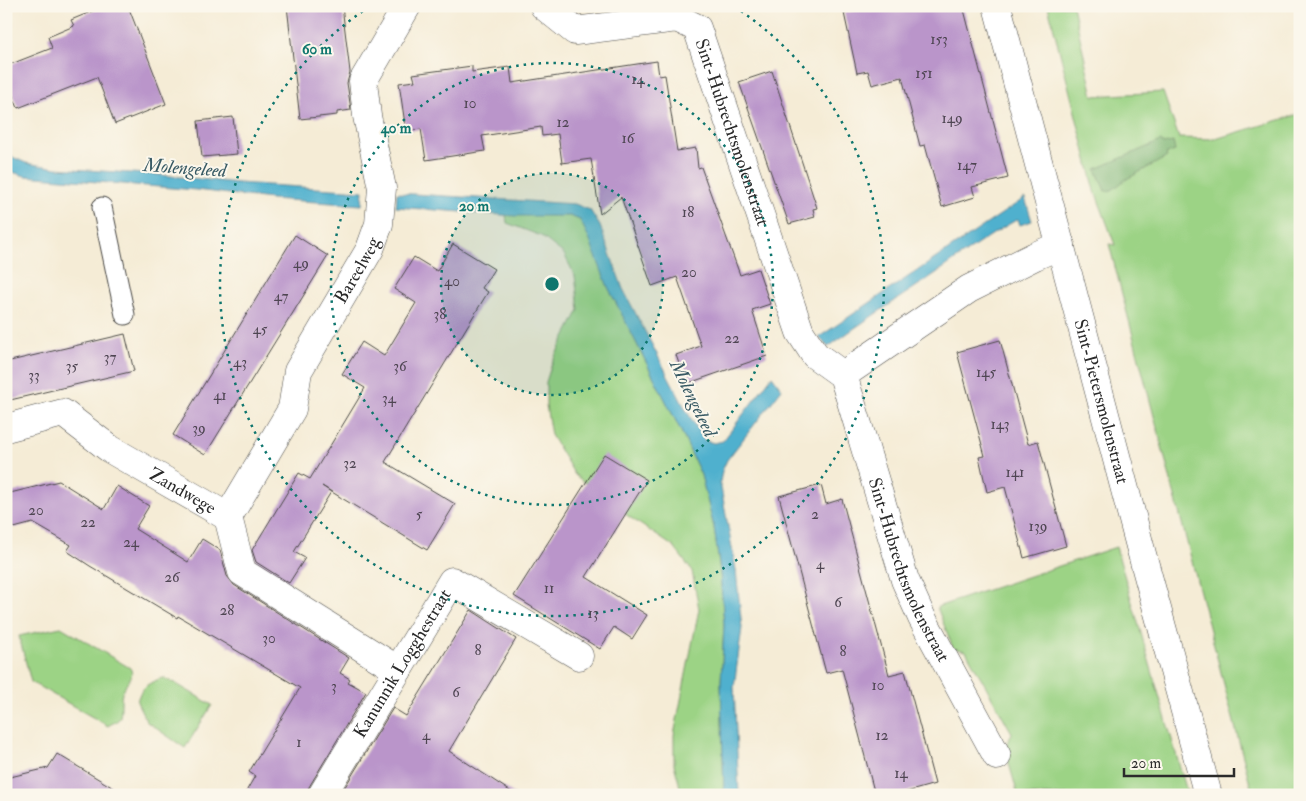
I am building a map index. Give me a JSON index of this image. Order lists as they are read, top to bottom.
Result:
{
  "streets": {
    "street": [
      "Sint-Hubrechtsmolenstraat",
      "Bareelweg",
      "Sint-Pietersmolenstraat",
      "Zandwege",
      "Kanunnik Logghestraat"
    ]
  },
  "crossings": [
    ["Bareelweg", "Zandwege"],
    ["Zandwege", "Kanunnik Logghestraat"]
  ],
  "water": ["Molengeleed"],
  "house_numbers": [
    "153",
    "151",
    "14",
    "10",
    "149",
    "12",
    "16",
    "147",
    "18",
    "49",
    "20",
    "40",
    "47",
    "38",
    "45",
    "22",
    "37",
    "43",
    "35",
    "36",
    "145",
    "33",
    "41",
    "34",
    "143",
    "39",
    "32",
    "141",
    "20",
    "5",
    "2",
    "22",
    "139",
    "24",
    "4",
    "26",
    "11",
    "6",
    "28",
    "13",
    "30",
    "8",
    "8",
    "10",
    "3",
    "6",
    "4",
    "12",
    "1",
    "14"
  ],
  "scale_bar": "20 m",
  "rings": ["60 m", "40 m", "20 m"]
}
